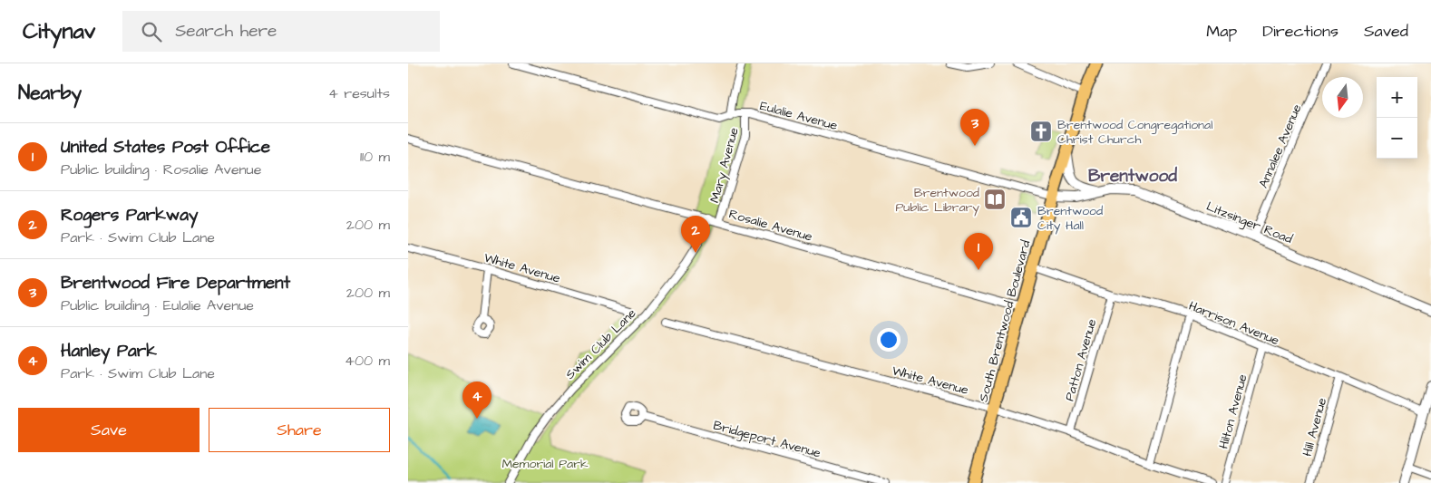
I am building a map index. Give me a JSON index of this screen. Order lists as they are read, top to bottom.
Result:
{
  "streets": {
    "main road": ["South Brentwood Boulevard"],
    "street": [
      "Eulalie Avenue",
      "Annalee Avenue",
      "Mary Avenue",
      "Litzsinger Road",
      "Rosalie Avenue",
      "White Avenue",
      "Harrison Avenue",
      "Swim Club Lane",
      "Patton Avenue",
      "Hilton Avenue",
      "Hill Avenue",
      "Bridgeport Avenue"
    ]
  },
  "crossings": [
    ["Eulalie Avenue", "Mary Avenue"],
    ["Eulalie Avenue", "Litzsinger Road"],
    ["Eulalie Avenue", "South Brentwood Boulevard"],
    ["Annalee Avenue", "Litzsinger Road"],
    ["Mary Avenue", "Rosalie Avenue"],
    ["Litzsinger Road", "South Brentwood Boulevard"],
    ["Rosalie Avenue", "South Brentwood Boulevard"],
    ["Rosalie Avenue", "Swim Club Lane"],
    ["White Avenue", "South Brentwood Boulevard"],
    ["White Avenue", "Patton Avenue"],
    ["South Brentwood Boulevard", "Harrison Avenue"],
    ["Harrison Avenue", "Patton Avenue"],
    ["Harrison Avenue", "Hilton Avenue"],
    ["Harrison Avenue", "Hill Avenue"]
  ],
  "districts": ["Brentwood"],
  "parks": ["Memorial Park"],
  "places": {
    "church": ["Brentwood Congregational Christ Church"],
    "library": ["Brentwood Public Library"],
    "public building": ["Brentwood City Hall"]
  },
  "north": "bottom",
  "page": {
    "header": "Citynav",
    "search": "Search here",
    "nav": ["Map", "Directions", "Saved"],
    "heading": ["Nearby", "4 results"],
    "map_buttons": ["+", "−"],
    "pins": [
      "3",
      "2",
      "1",
      "4"
    ],
    "list": [
      {
        "mark": "1",
        "name": "United States Post Office",
        "note": "Public building · Rosalie Avenue",
        "value": "110 m"
      },
      {
        "mark": "2",
        "name": "Rogers Parkway",
        "note": "Park · Swim Club Lane",
        "value": "200 m"
      },
      {
        "mark": "3",
        "name": "Brentwood Fire Department",
        "note": "Public building · Eulalie Avenue",
        "value": "200 m"
      },
      {
        "mark": "4",
        "name": "Hanley Park",
        "note": "Park · Swim Club Lane",
        "value": "400 m"
      }
    ],
    "buttons": ["Save", "Share"]
  }
}
